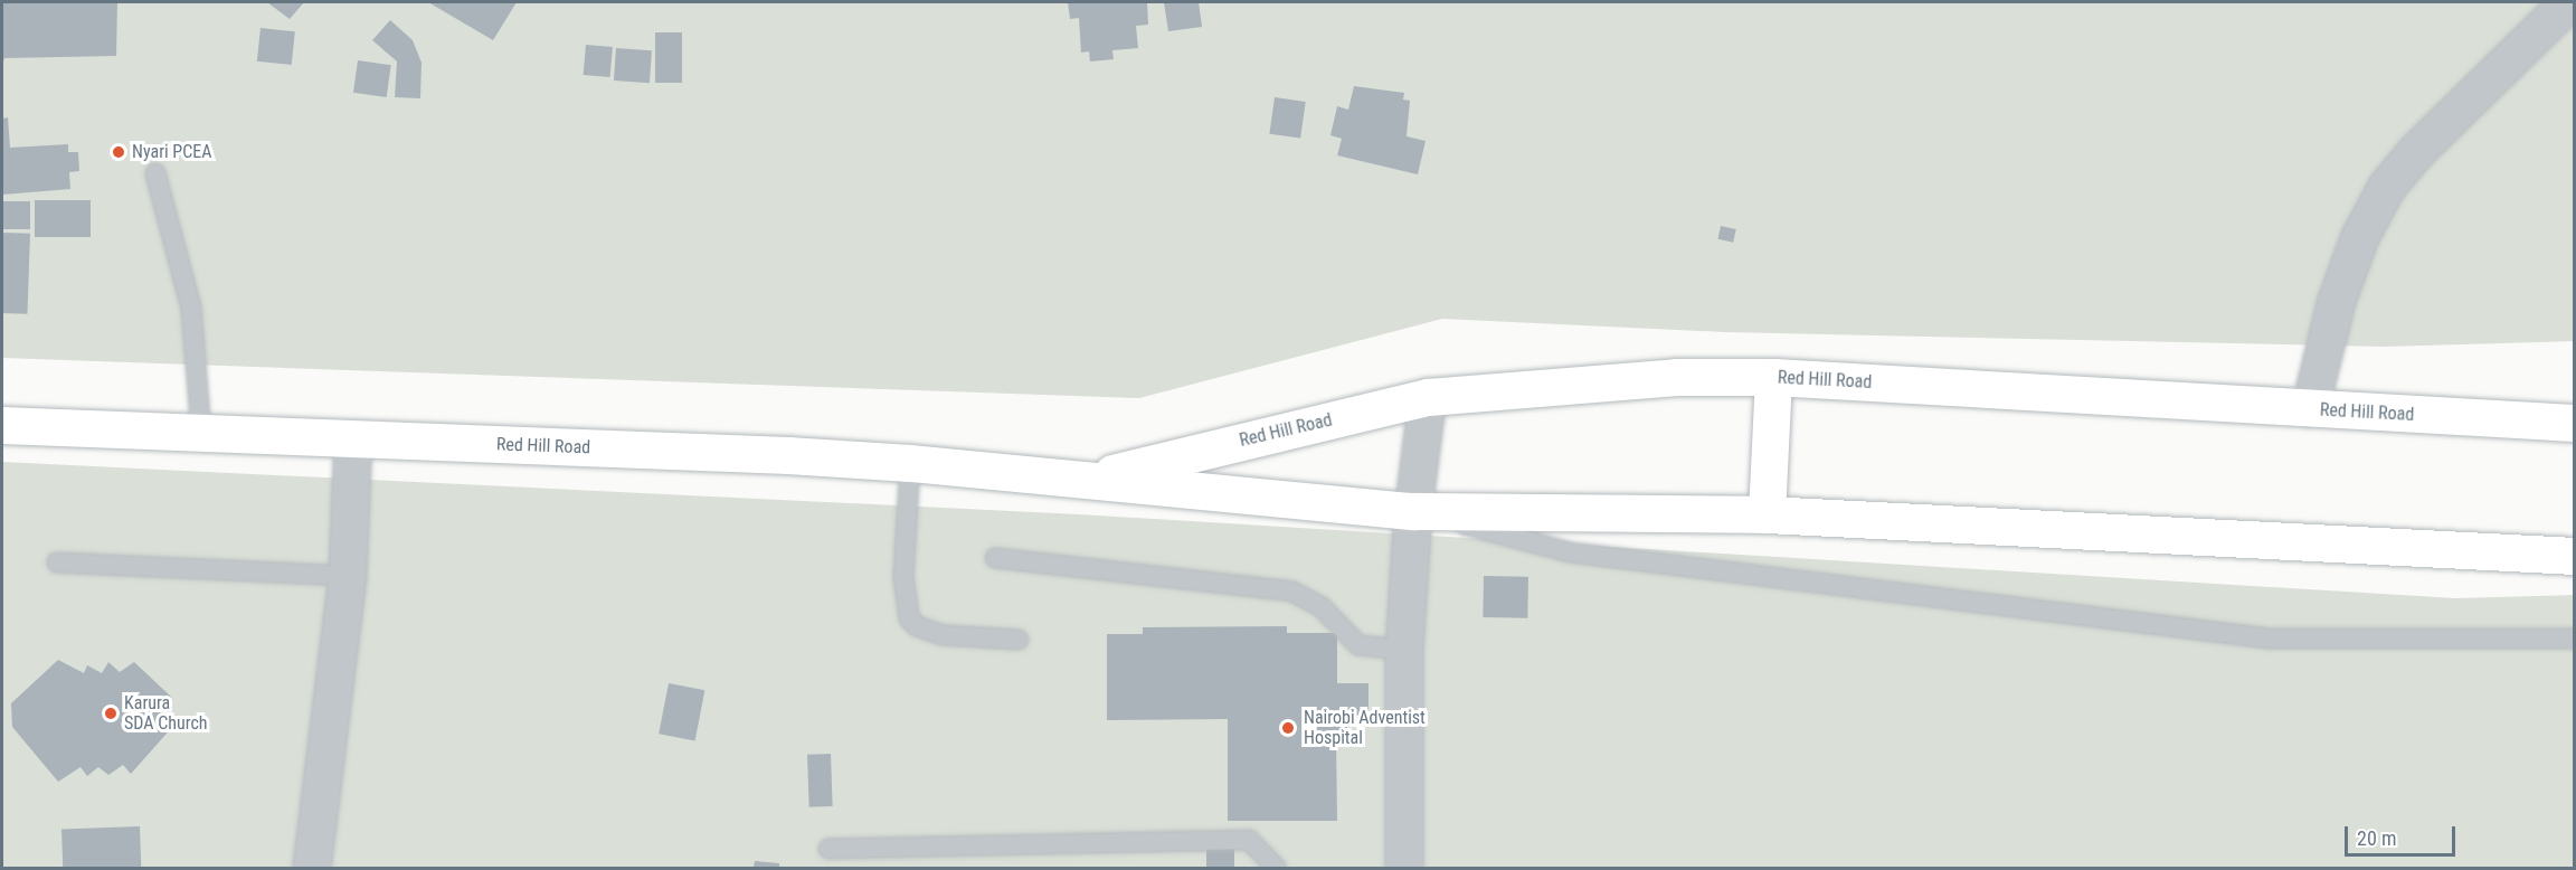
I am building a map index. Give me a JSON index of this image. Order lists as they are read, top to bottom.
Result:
{
  "streets": {
    "main road": ["Red Hill Road"]
  },
  "places": ["Nyari PCEA", "Karura SDA Church", "Nairobi Adventist Hospital"],
  "scale_bar": "20 m"
}
